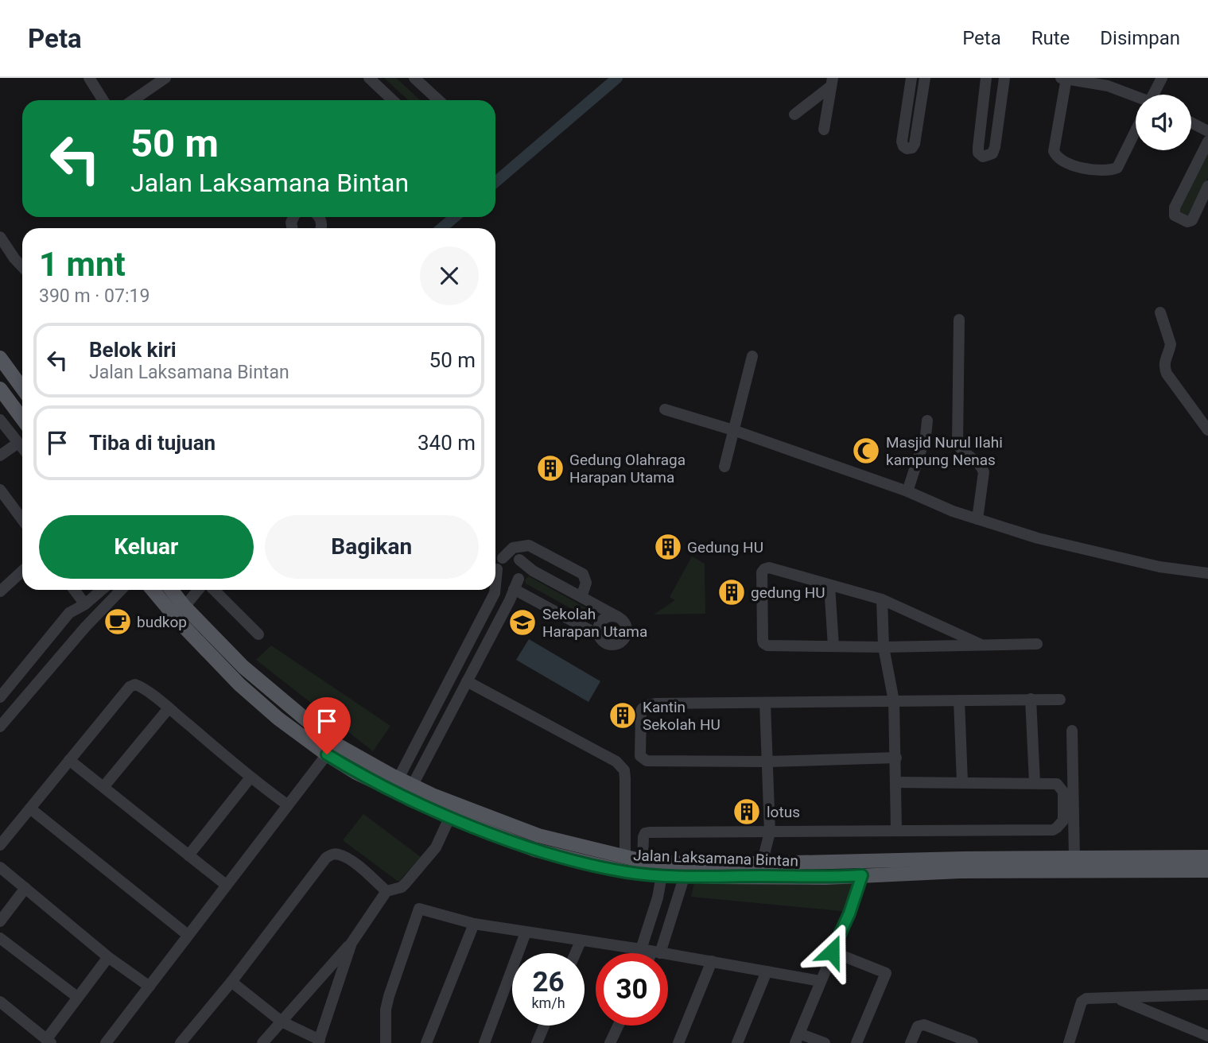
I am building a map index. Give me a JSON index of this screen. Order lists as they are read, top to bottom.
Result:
{
  "streets": {
    "main road": ["Jalan Laksamana Bintan"]
  },
  "places": {
    "mosque": ["Masjid Nurul Ilahi kampung Nenas"],
    "building": [
      "Gedung Olahraga Harapan Utama",
      "Gedung HU",
      "gedung HU",
      "Kantin Sekolah HU",
      "lotus"
    ],
    "cafe": ["budkop"],
    "school or university": ["Sekolah Harapan Utama"]
  },
  "page": {
    "header": "Peta",
    "nav": ["Peta", "Rute", "Disimpan"],
    "turn": ["50 m", "Jalan Laksamana Bintan"],
    "heading": ["1 mnt", "390 m · 07:19"],
    "list": [
      {
        "name": "Belok kiri",
        "note": "Jalan Laksamana Bintan",
        "value": "50 m"
      },
      {
        "name": "Tiba di tujuan",
        "value": "340 m"
      }
    ],
    "buttons": ["Keluar", "Bagikan"],
    "speed": "26 km/h",
    "limit": "30"
  }
}
